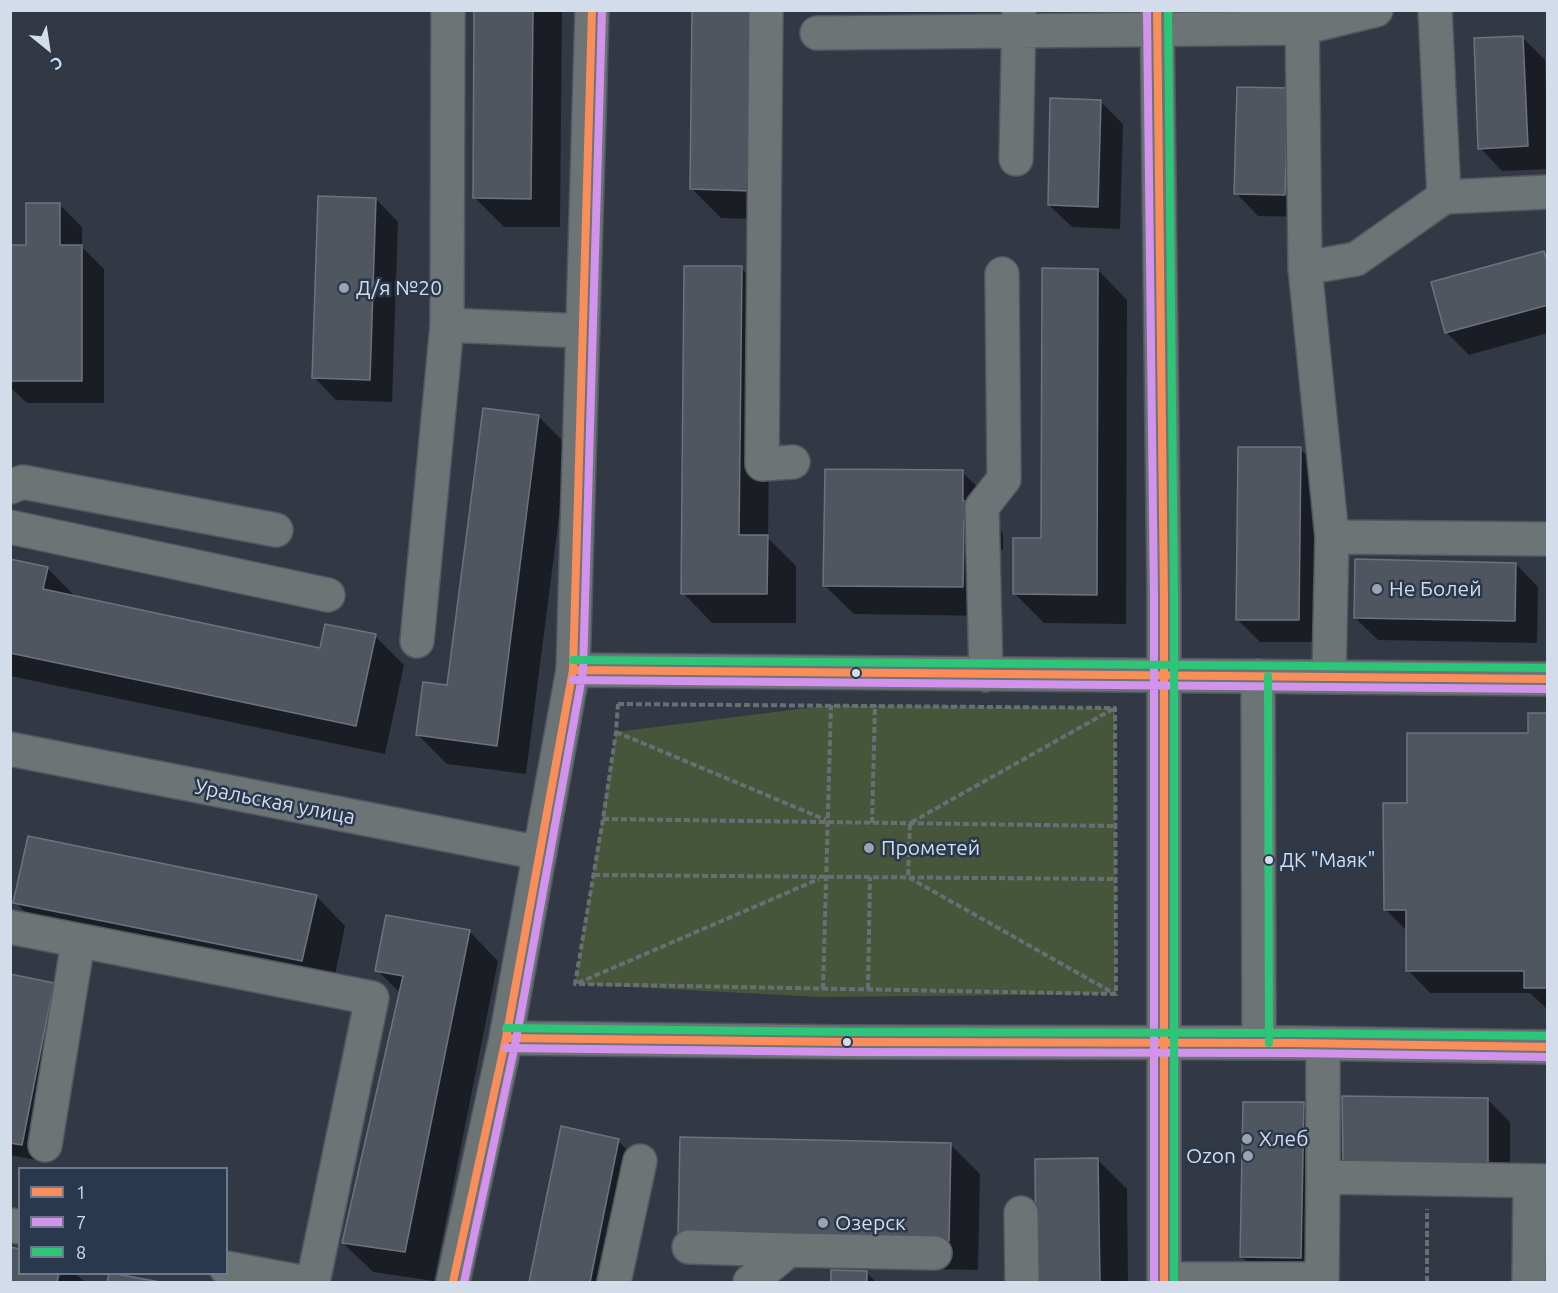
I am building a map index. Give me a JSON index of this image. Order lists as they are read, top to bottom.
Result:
{
  "streets": {
    "street": ["Уральская улица"]
  },
  "places": [
    "Д/я №20",
    "Не Болей",
    "Прометей",
    "ДК \"Маяк\"",
    "Хлеб",
    "Ozon",
    "Озерск"
  ],
  "lines": ["transit line 1", "transit line 7", "transit line 8"],
  "legend": ["1", "7", "8"],
  "north": "bottom right"
}
